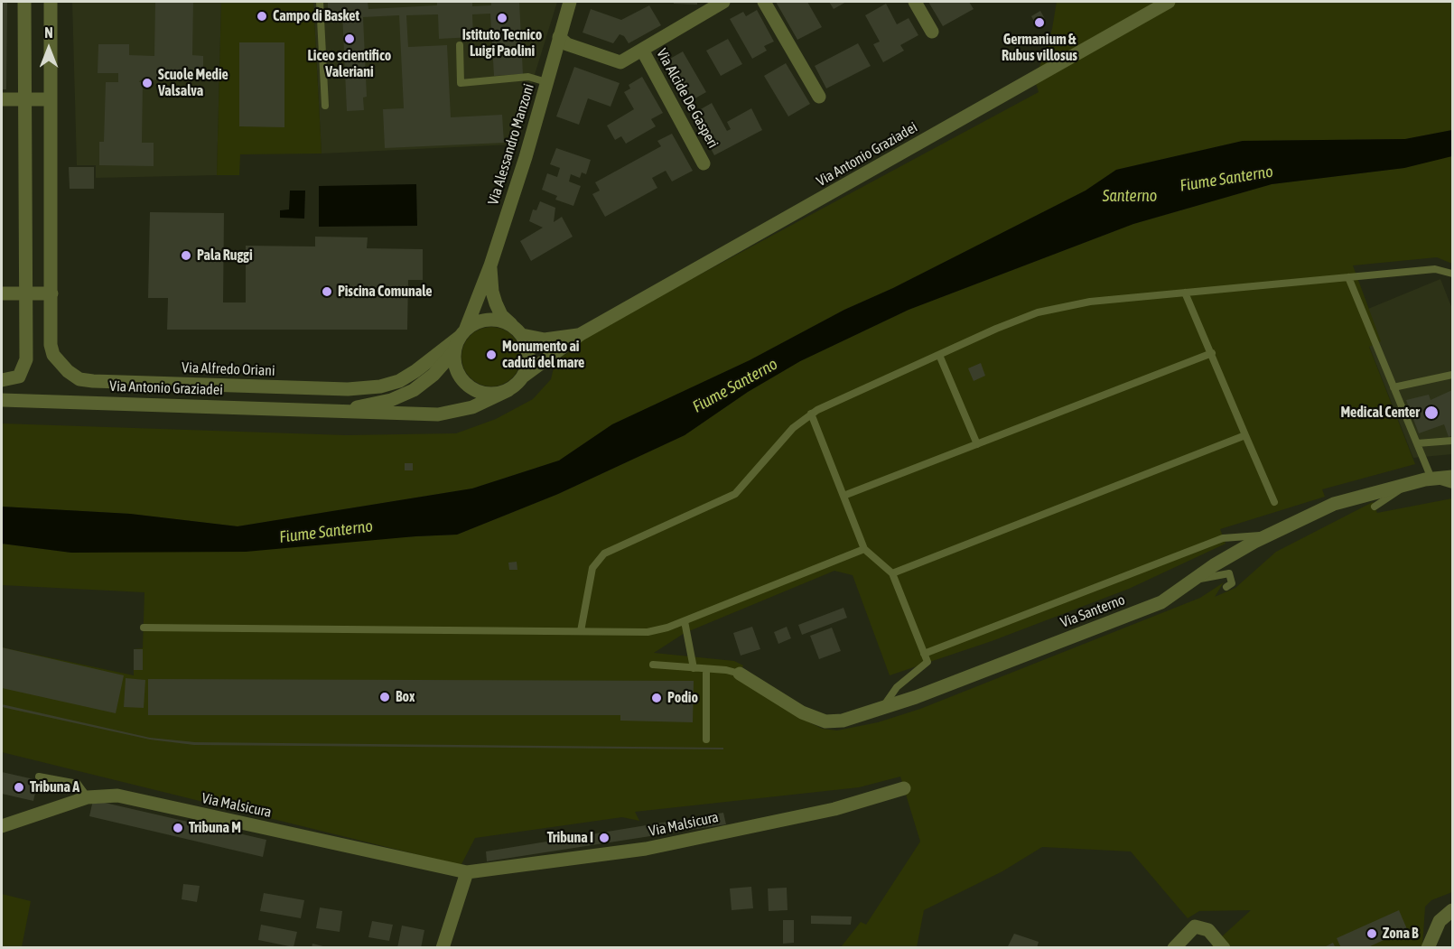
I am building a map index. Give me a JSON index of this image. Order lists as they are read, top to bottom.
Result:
{
  "streets": {
    "street": [
      "Via Alcide De Gasperi",
      "Via Alessandro Manzoni",
      "Via Antonio Graziadei",
      "Via Alfredo Oriani",
      "Via Santerno",
      "Via Malsicura"
    ]
  },
  "crossings": [
    ["Via Alcide De Gasperi", "Via Alessandro Manzoni"],
    ["Via Alessandro Manzoni", "Via Antonio Graziadei"],
    ["Via Alessandro Manzoni", "Via Alfredo Oriani"],
    ["Via Antonio Graziadei", "Via Alfredo Oriani"]
  ],
  "water": ["Fiume Santerno", "Santerno"],
  "places": [
    "Campo di Basket",
    "Istituto Tecnico Luigi Paolini",
    "Germanium & Rubus villosus",
    "Liceo scientifico Valeriani",
    "Scuole Medie Valsalva",
    "Pala Ruggi",
    "Piscina Comunale",
    "Monumento ai caduti del mare",
    "Medical Center",
    "Box",
    "Podio",
    "Tribuna A",
    "Tribuna M",
    "Tribuna I",
    "Zona B"
  ],
  "north": "top"
}
